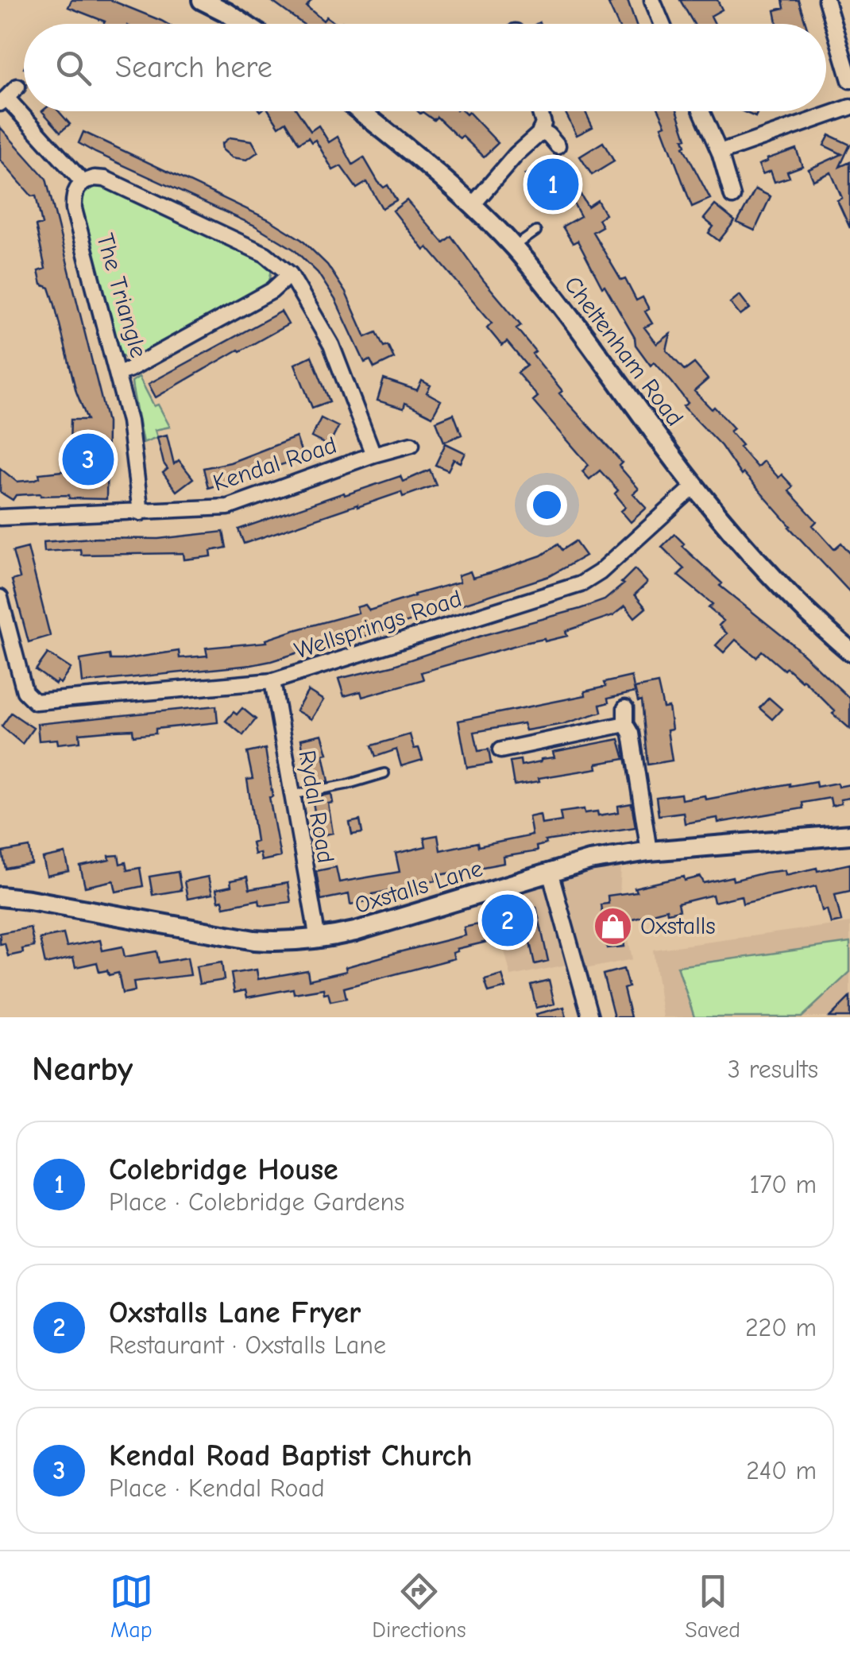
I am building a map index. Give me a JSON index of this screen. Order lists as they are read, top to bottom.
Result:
{
  "streets": {
    "street": [
      "The Triangle",
      "Cheltenham Road",
      "Kendal Road",
      "Wellsprings Road",
      "Rydal Road",
      "Oxstalls Lane"
    ]
  },
  "crossings": [
    ["The Triangle", "Kendal Road"],
    ["Cheltenham Road", "Wellsprings Road"],
    ["Wellsprings Road", "Rydal Road"],
    ["Rydal Road", "Oxstalls Lane"]
  ],
  "places": {
    "shop": ["Oxstalls"]
  },
  "page": {
    "search": "Search here",
    "pins": ["1", "3", "2"],
    "heading": ["Nearby", "3 results"],
    "list": [
      {
        "mark": "1",
        "name": "Colebridge House",
        "note": "Place · Colebridge Gardens",
        "value": "170 m"
      },
      {
        "mark": "2",
        "name": "Oxstalls Lane Fryer",
        "note": "Restaurant · Oxstalls Lane",
        "value": "220 m"
      },
      {
        "mark": "3",
        "name": "Kendal Road Baptist Church",
        "note": "Place · Kendal Road",
        "value": "240 m"
      }
    ],
    "nav": ["Map", "Directions", "Saved"]
  }
}
